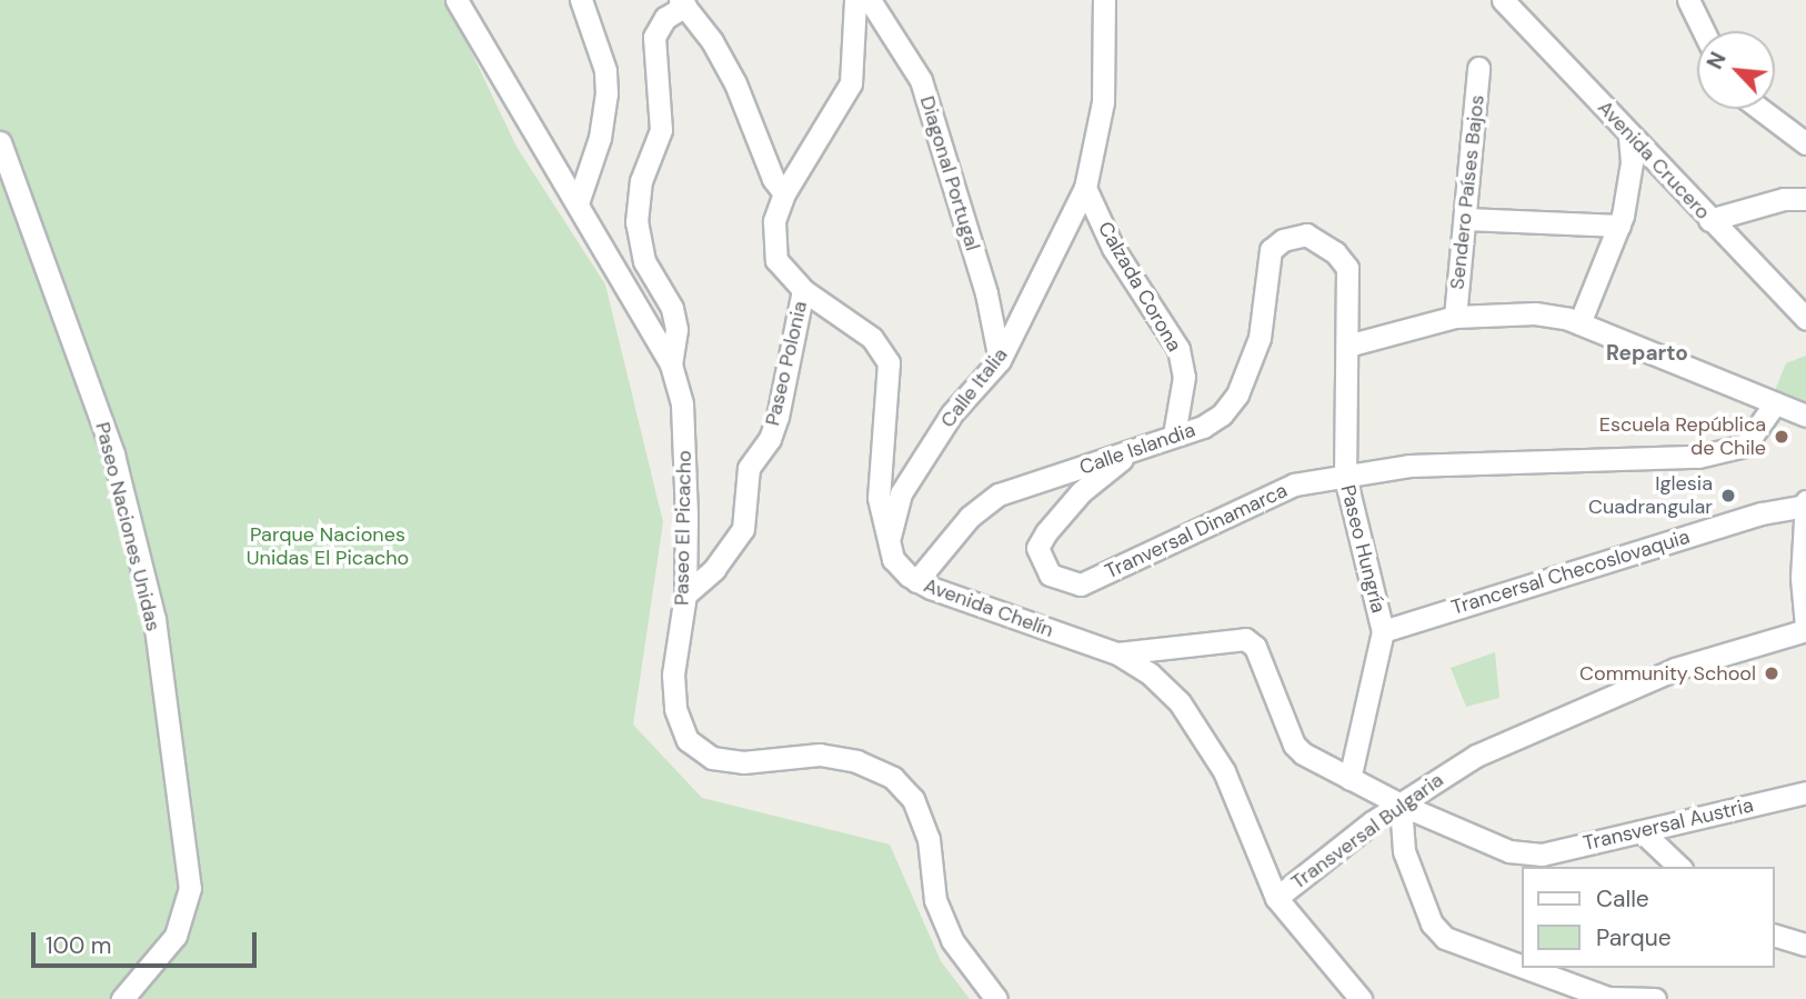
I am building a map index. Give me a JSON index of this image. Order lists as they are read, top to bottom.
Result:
{
  "streets": {
    "street": [
      "Avenida Crucero",
      "Diagonal Portugal",
      "Sendero Países Bajos",
      "Calzada Corona",
      "Paseo Polonia",
      "Calle Italia",
      "Calle Islandia",
      "Paseo Naciones Unidas",
      "Paseo El Picacho",
      "Tranversal Dinamarca",
      "Paseo Hungría",
      "Trancersal Checoslovaquia",
      "Avenida Chelín",
      "Transversal Austria",
      "Transversal Bulgaria"
    ]
  },
  "crossings": [
    ["Diagonal Portugal", "Calle Italia"],
    ["Calzada Corona", "Calle Italia"],
    ["Calzada Corona", "Calle Islandia"],
    ["Paseo Polonia", "Paseo El Picacho"],
    ["Paseo Polonia", "Avenida Chelín"],
    ["Calle Italia", "Avenida Chelín"],
    ["Calle Islandia", "Tranversal Dinamarca"],
    ["Calle Islandia", "Paseo Hungría"],
    ["Calle Islandia", "Avenida Chelín"],
    ["Tranversal Dinamarca", "Paseo Hungría"],
    ["Paseo Hungría", "Trancersal Checoslovaquia"],
    ["Paseo Hungría", "Transversal Austria"],
    ["Avenida Chelín", "Transversal Austria"],
    ["Avenida Chelín", "Transversal Bulgaria"],
    ["Transversal Austria", "Transversal Bulgaria"]
  ],
  "districts": ["Reparto"],
  "parks": ["Parque Naciones Unidas El Picacho"],
  "places": ["Escuela República de Chile", "Iglesia Cuadrangular", "Community School"],
  "legend": ["Calle", "Parque"],
  "scale_bar": "100 m",
  "north": "top left"
}
